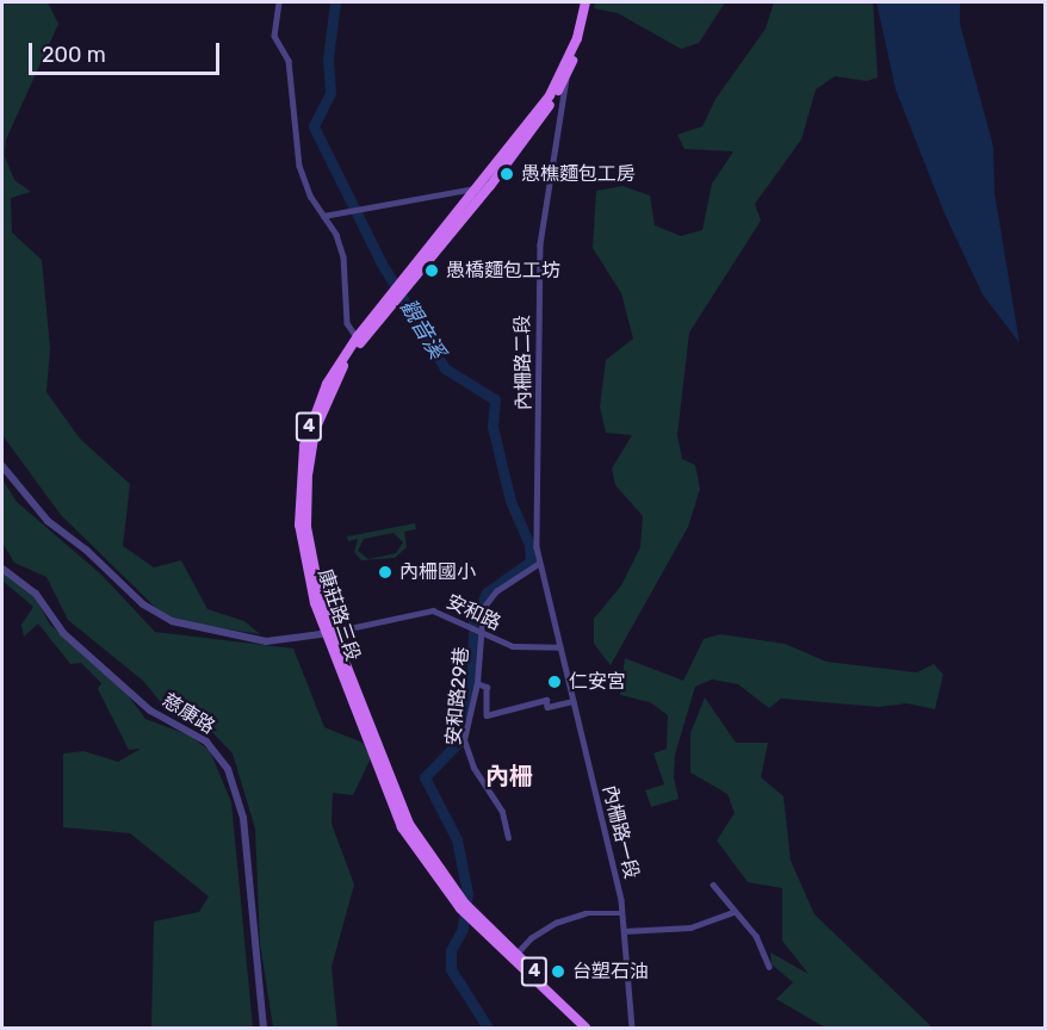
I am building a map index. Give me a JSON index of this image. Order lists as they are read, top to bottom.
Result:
{
  "streets": {
    "main road": ["4", "康莊路三段"],
    "street": [
      "內柵路二段",
      "安和路",
      "安和路29巷",
      "慈康路",
      "內柵路一段"
    ]
  },
  "crossings": [
    ["內柵路二段", "安和路"],
    ["內柵路二段", "康莊路三段"],
    ["內柵路二段", "安和路29巷"],
    ["內柵路二段", "內柵路一段"],
    ["安和路", "康莊路三段"],
    ["安和路", "安和路29巷"],
    ["安和路", "內柵路一段"]
  ],
  "districts": ["內柵"],
  "water": ["觀音溪"],
  "places": [
    "愚樵麵包工房",
    "愚橋麵包工坊",
    "內柵國小",
    "仁安宮",
    "台塑石油"
  ],
  "scale_bar": "200 m"
}
